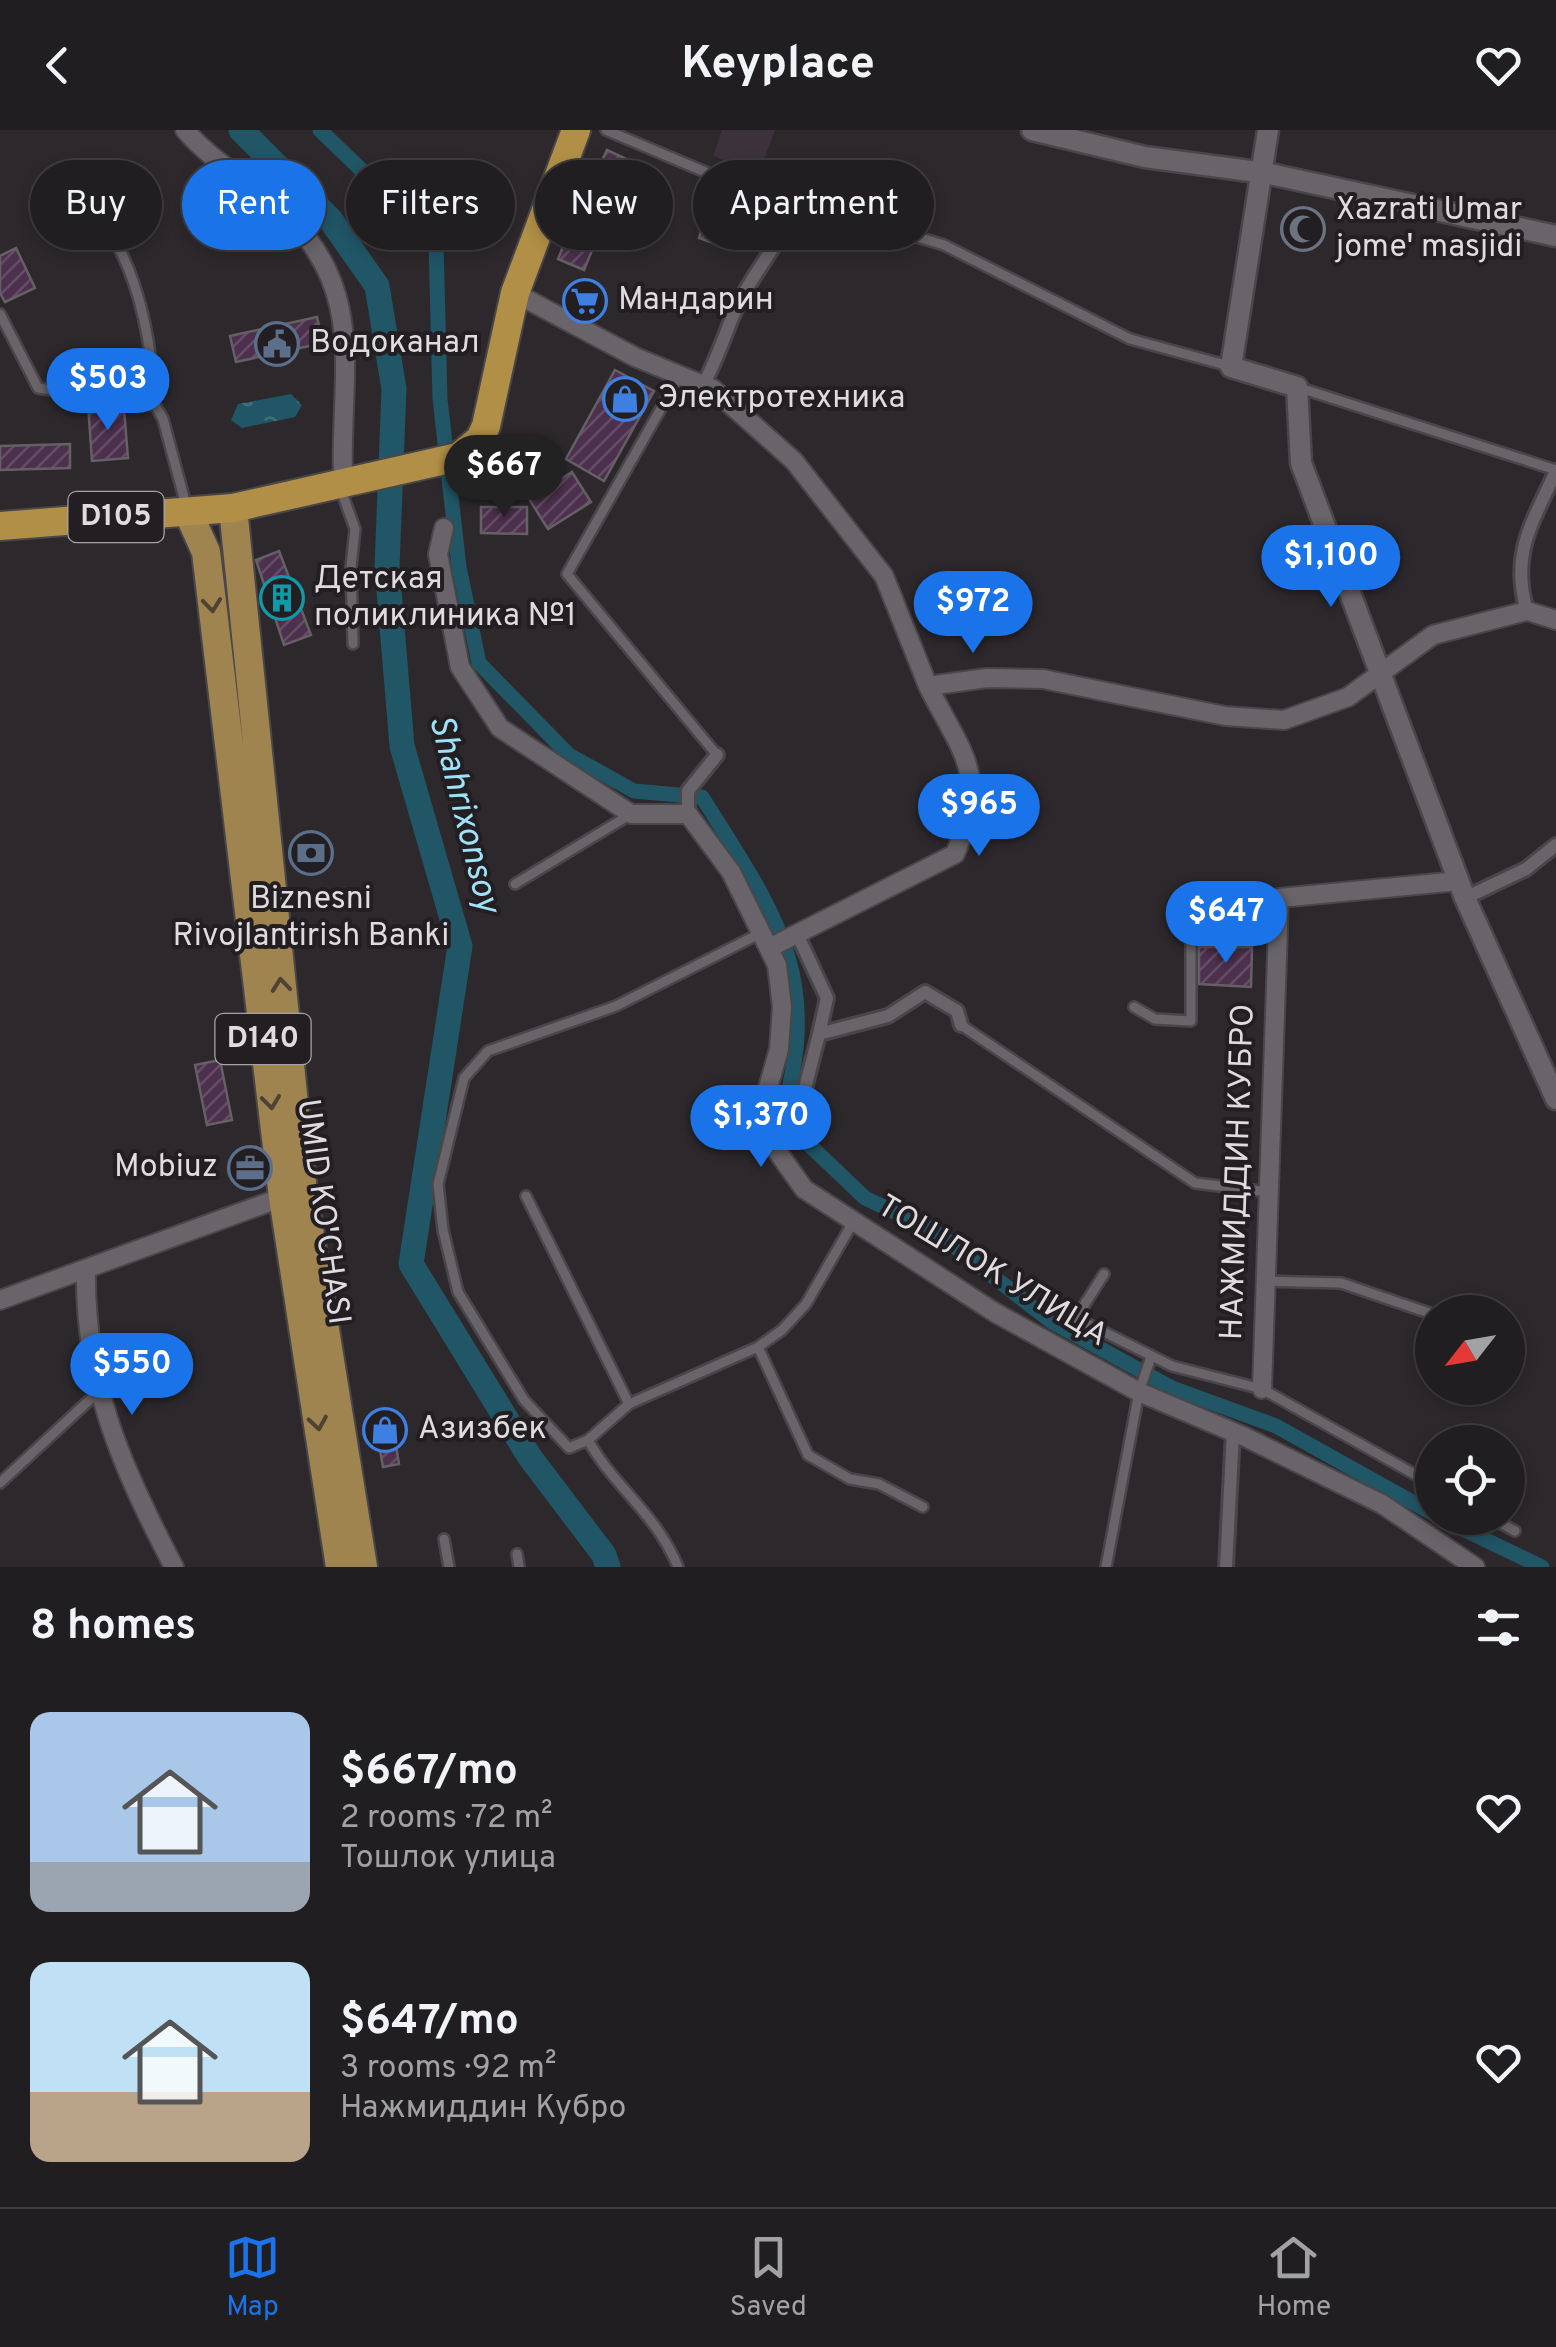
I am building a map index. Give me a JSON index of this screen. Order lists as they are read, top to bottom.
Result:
{
  "streets": {
    "highway": ["D105"],
    "main road": ["D140", "UMID KO'CHASI"],
    "street": ["НАЖМИДДИН КУБРО", "ТОШЛОК УЛИЦА"]
  },
  "crossings": [
    ["D105", "UMID KO'CHASI"]
  ],
  "water": ["Shahrixonsoy"],
  "places": {
    "mosque": ["Xazrati Umar jome' masjidi"],
    "supermarket": ["Мандарин"],
    "public building": ["Водоканал"],
    "shop": ["Электротехника", "Азизбек"],
    "building": ["Детская поликлиника №1"],
    "bank": ["Biznesni Rivojlantirish Banki"],
    "office": ["Mobiuz"]
  },
  "north": "bottom left",
  "page": {
    "header": "Keyplace",
    "chip": [
      "Buy",
      "Rent",
      "Filters",
      "New",
      "Apartment"
    ],
    "price": [
      "$503",
      "$667",
      "$1,100",
      "$972",
      "$965",
      "$647",
      "$1,370",
      "$550"
    ],
    "heading": "8 homes",
    "list": [
      {
        "name": "$667/mo",
        "note": "2 rooms · 72 m² · Тошлок улица"
      },
      {
        "name": "$647/mo",
        "note": "3 rooms · 92 m² · Нажмиддин Кубро"
      }
    ],
    "tabs": ["Map", "Saved", "Home"]
  }
}
